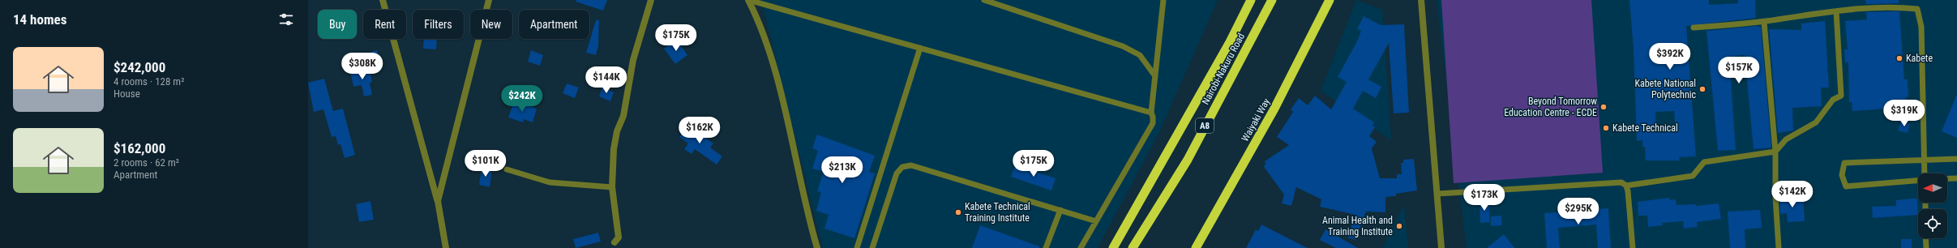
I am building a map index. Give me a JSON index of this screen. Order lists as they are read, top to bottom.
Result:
{
  "streets": {
    "highway": ["Nairobi-Nakuru Road", "Waiyaki Way", "A8"]
  },
  "places": [
    "Kabete",
    "Kabete National Polytechnic",
    "Beyond Tomorrow Education Centre - ECDE",
    "Kabete Technical",
    "Kabete Technical Training Institute",
    "Animal Health and Training Institute"
  ],
  "north": "left",
  "page": {
    "heading": "14 homes",
    "chip": [
      "Buy",
      "Rent",
      "Filters",
      "New",
      "Apartment"
    ],
    "price": [
      "$175K",
      "$392K",
      "$308K",
      "$157K",
      "$144K",
      "$242K",
      "$319K",
      "$162K",
      "$101K",
      "$175K",
      "$213K",
      "$142K",
      "$173K",
      "$295K"
    ],
    "list": [
      {
        "name": "$242,000",
        "note": "4 rooms · 128 m² · House"
      },
      {
        "name": "$162,000",
        "note": "2 rooms · 62 m² · Apartment"
      }
    ]
  }
}
